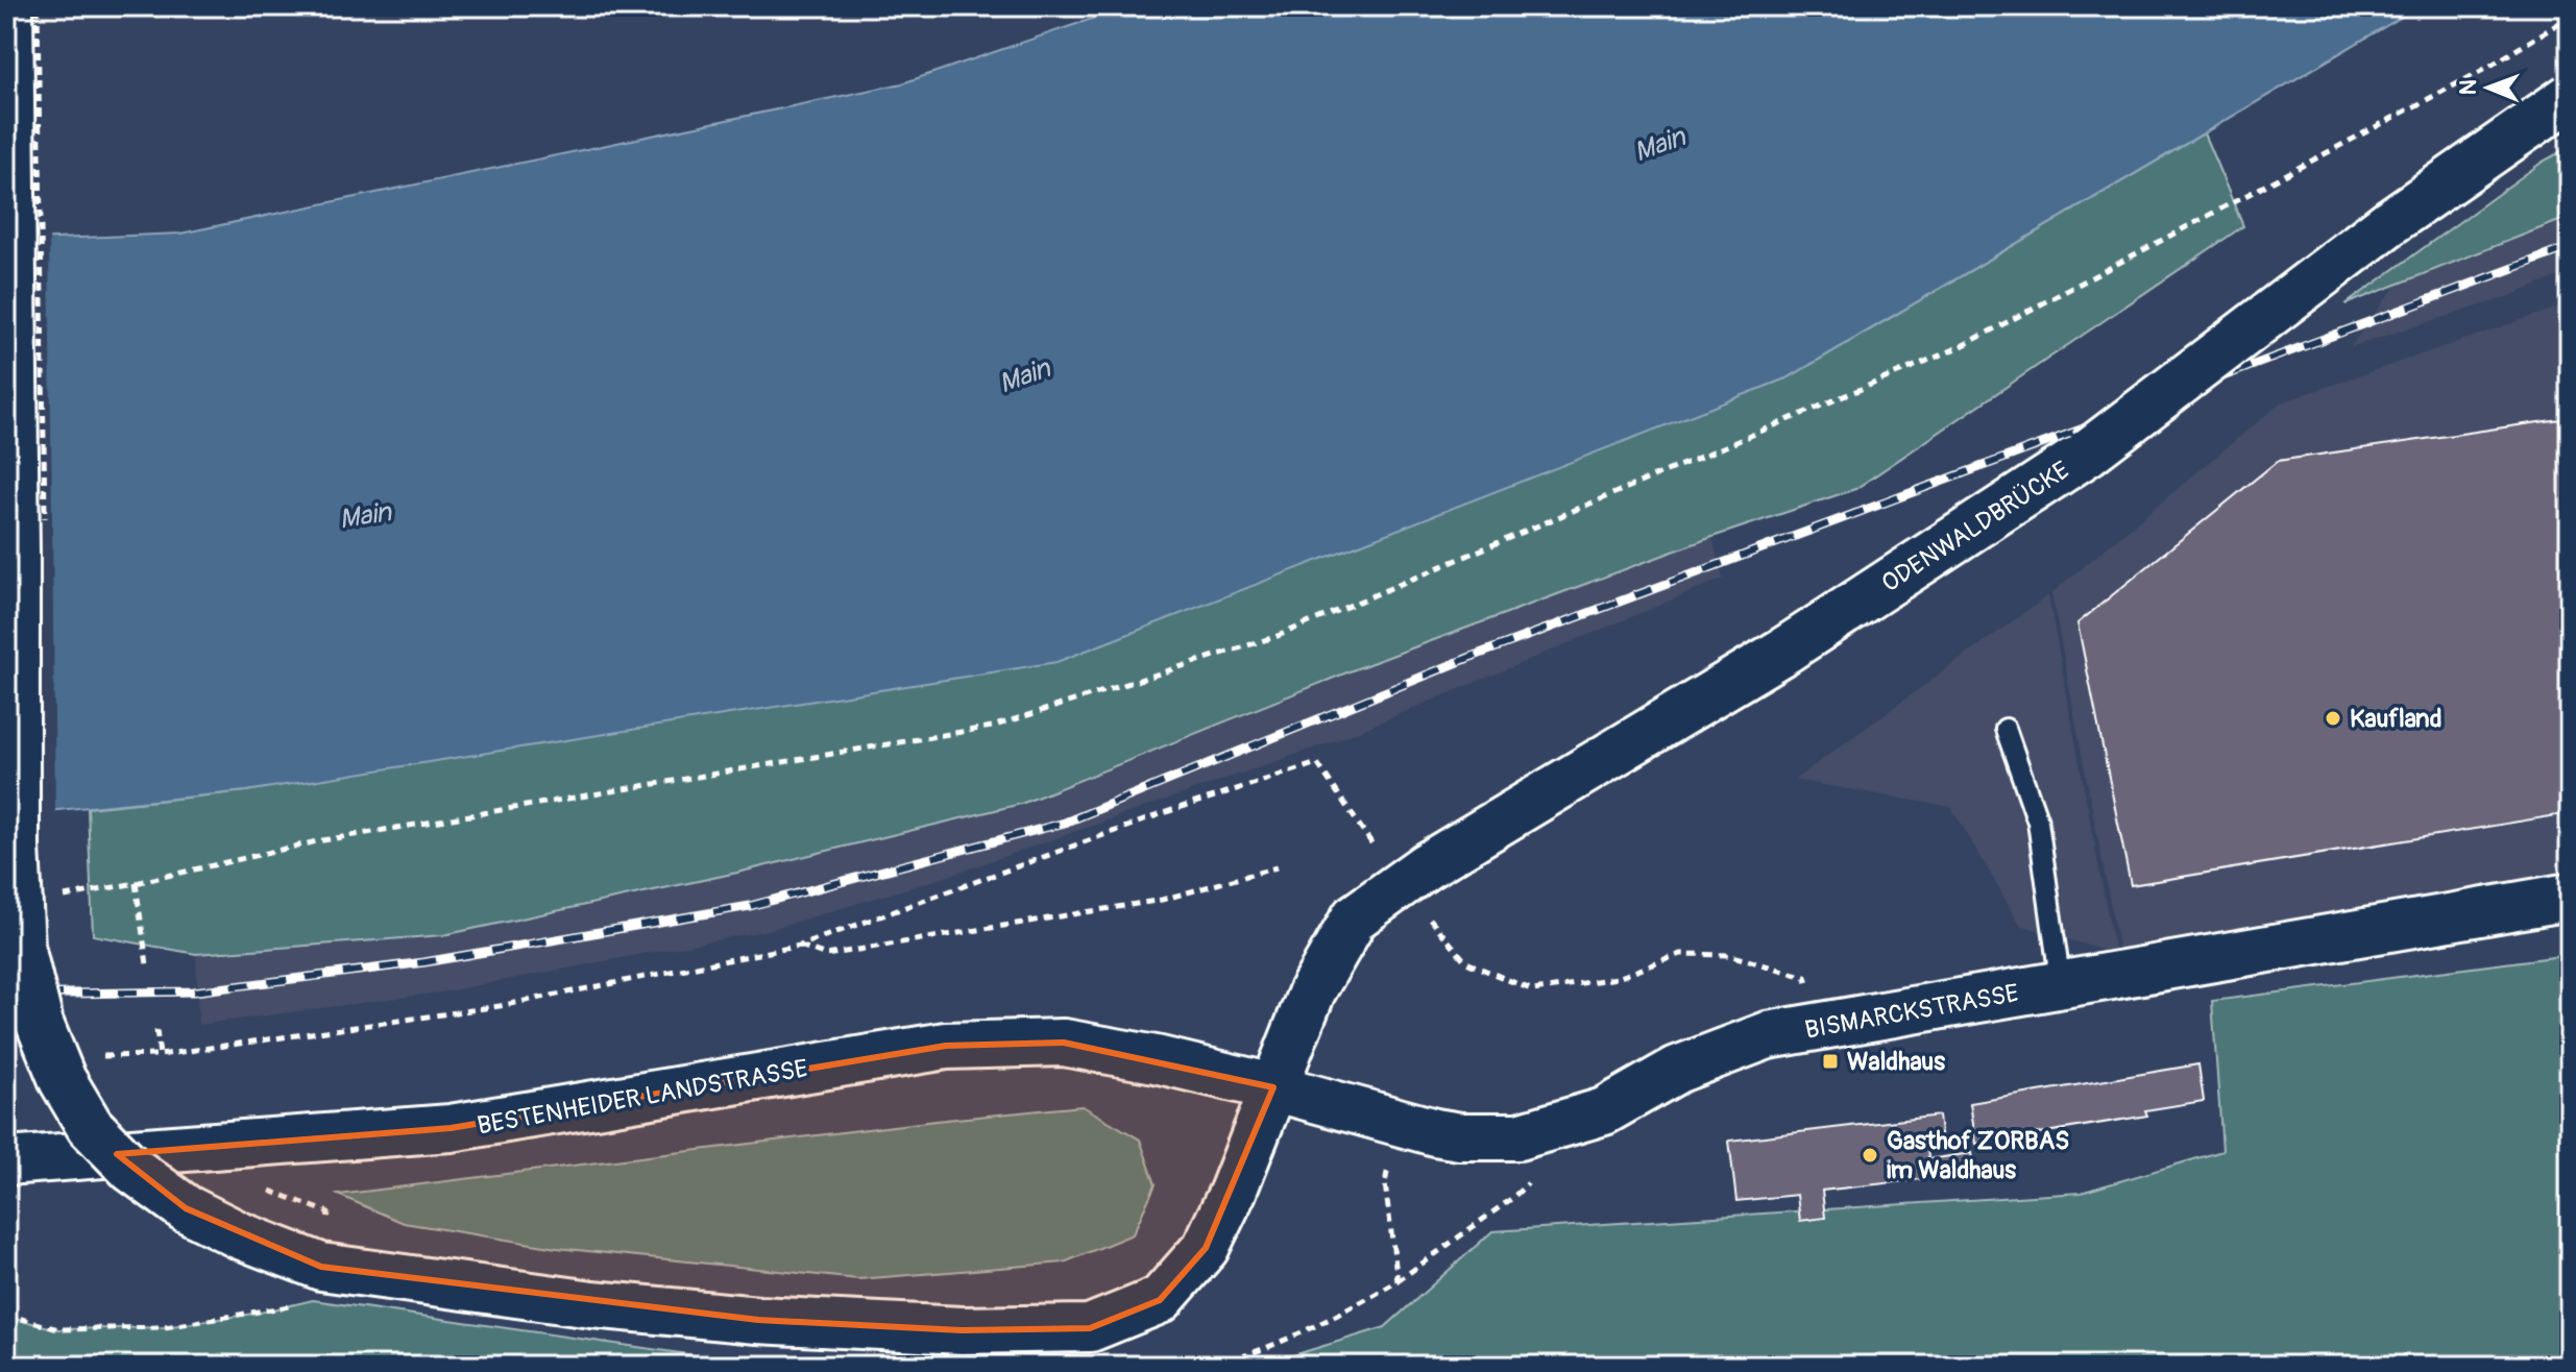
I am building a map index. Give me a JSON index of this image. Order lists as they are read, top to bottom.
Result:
{
  "streets": {
    "main road": ["ODENWALDBRÜCKE", "BISMARCKSTRASSE", "BESTENHEIDER LANDSTRASSE"]
  },
  "crossings": [
    ["ODENWALDBRÜCKE", "BISMARCKSTRASSE"],
    ["ODENWALDBRÜCKE", "BESTENHEIDER LANDSTRASSE"],
    ["BISMARCKSTRASSE", "BESTENHEIDER LANDSTRASSE"]
  ],
  "water": ["Main"],
  "places": {
    "other": ["Kaufland", "Gasthof ZORBAS im Waldhaus"],
    "transit": ["Waldhaus"]
  },
  "north": "left"
}
